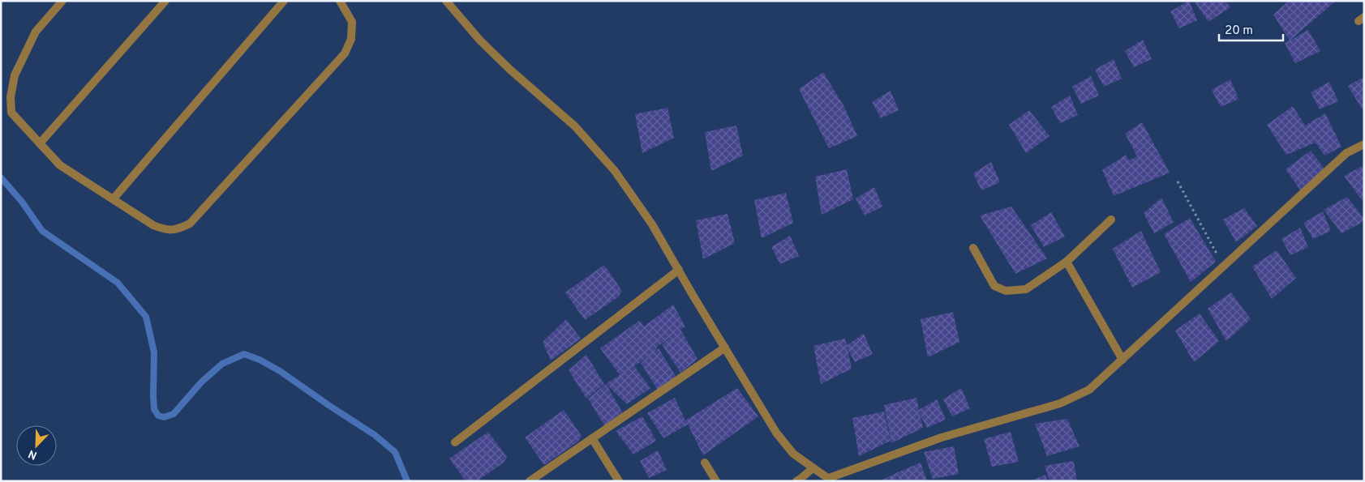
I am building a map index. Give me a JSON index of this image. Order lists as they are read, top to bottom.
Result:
{
  "scale_bar": "20 m",
  "north": "bottom left"
}
